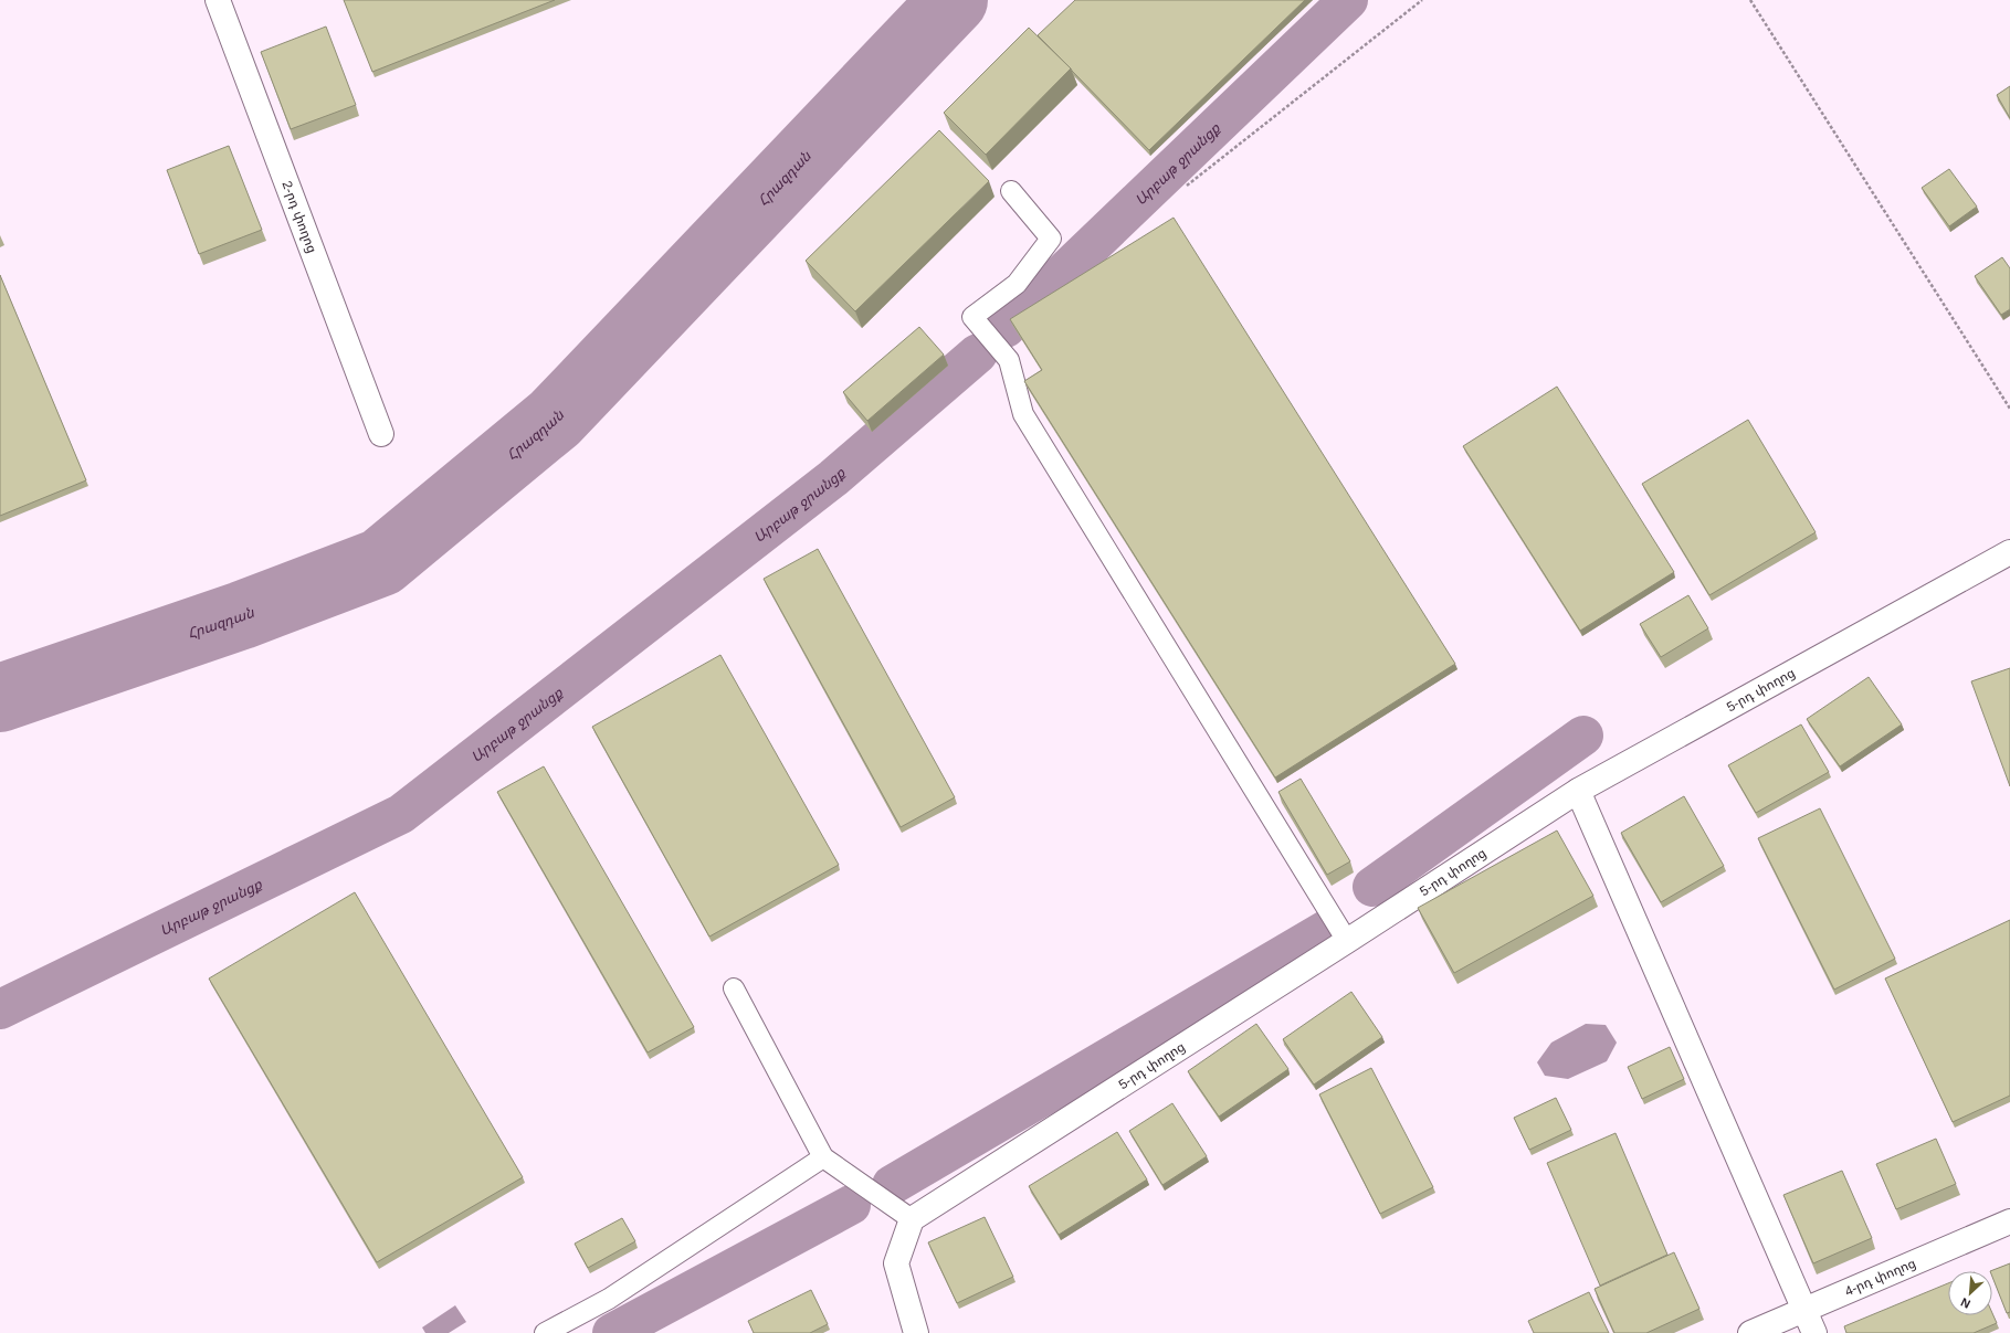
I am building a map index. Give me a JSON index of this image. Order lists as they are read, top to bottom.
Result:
{
  "streets": {
    "street": ["2-րդ փողոց", "5-րդ փողոց", "4-րդ փողոց"]
  },
  "water": ["Արբաթ ջրանցք", "Հրազդան"],
  "north": "bottom left"
}
